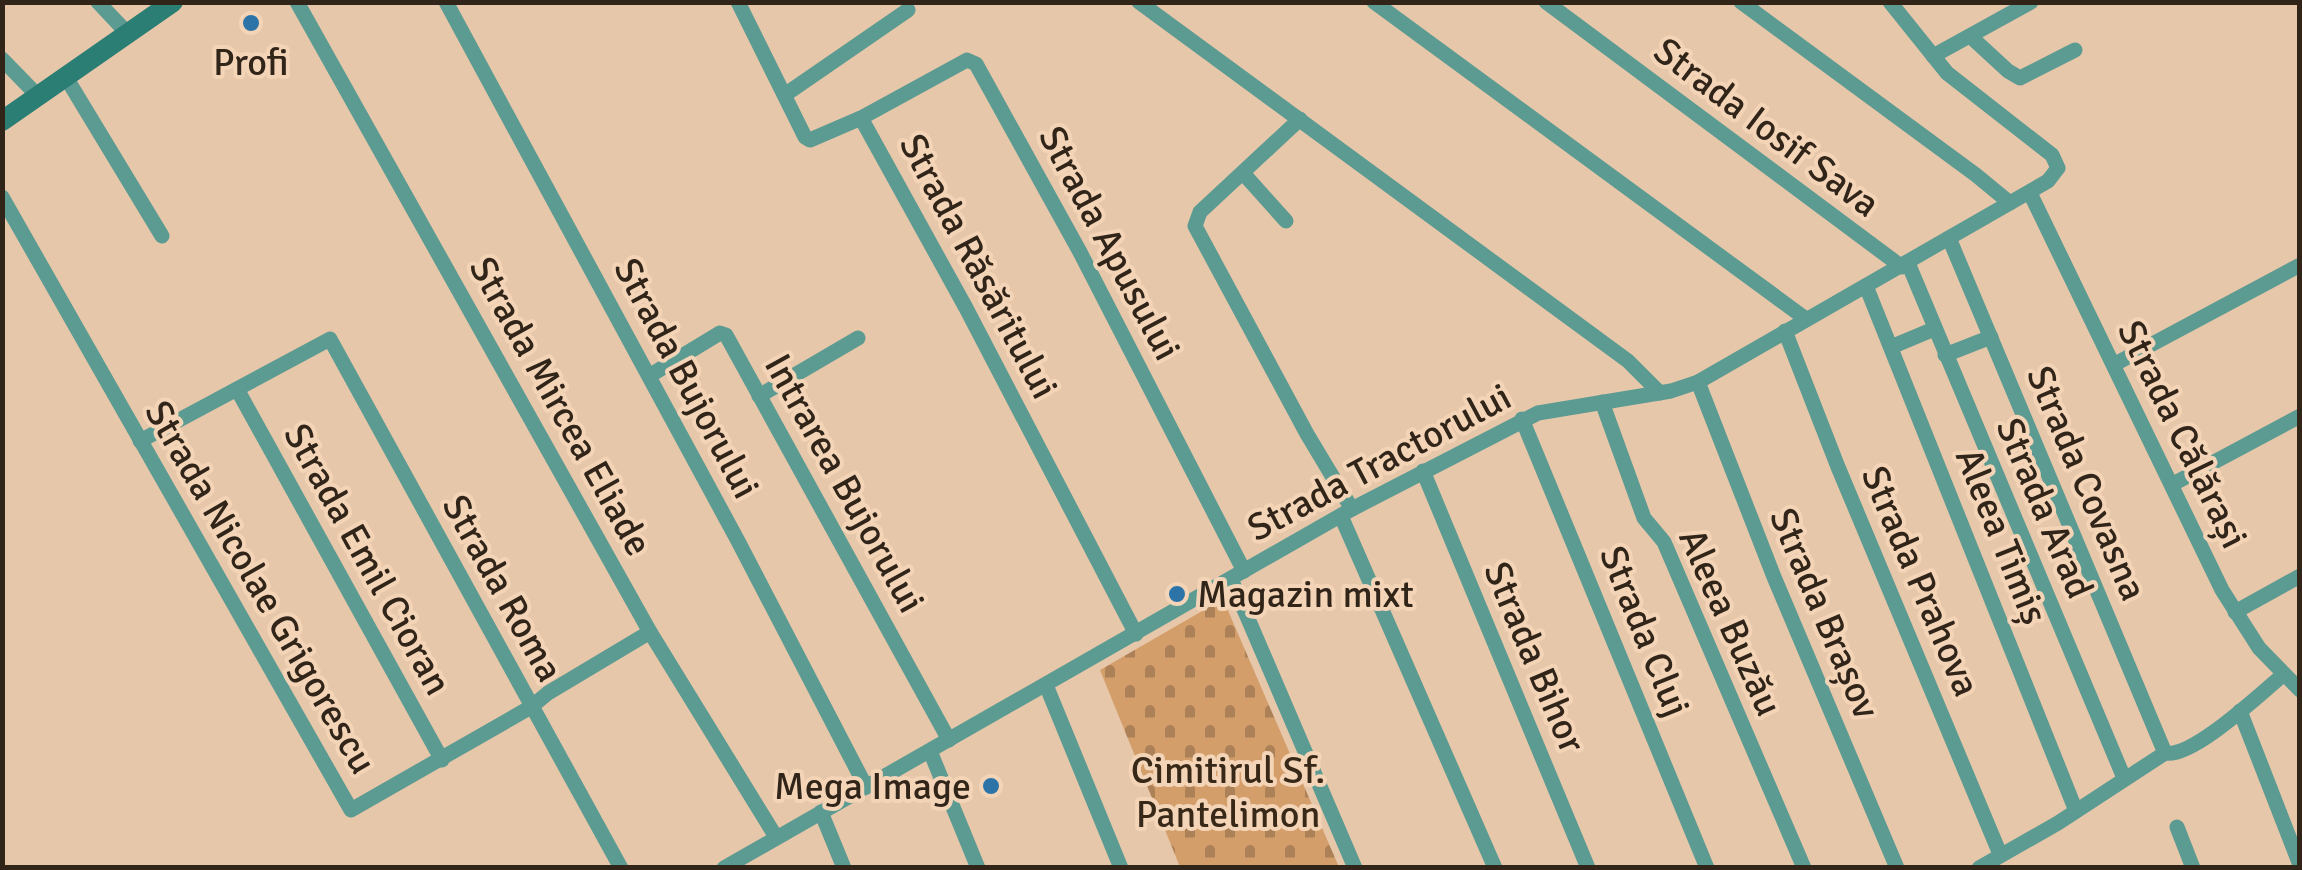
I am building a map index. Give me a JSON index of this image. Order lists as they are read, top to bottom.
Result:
{
  "streets": {
    "street": [
      "Strada Iosif Sava",
      "Strada Apusului",
      "Strada Răsăritului",
      "Strada Bujorului",
      "Strada Mircea Eliade",
      "Strada Călărași",
      "Strada Tractorului",
      "Intrarea Bujorului",
      "Strada Covasna",
      "Strada Arad",
      "Aleea Timiș",
      "Strada Emil Cioran",
      "Strada Prahova",
      "Strada Nicolae Grigorescu",
      "Strada Roma",
      "Strada Brașov",
      "Aleea Buzău",
      "Strada Cluj",
      "Strada Bihor"
    ]
  },
  "crossings": [
    ["Strada Iosif Sava", "Strada Tractorului"],
    ["Strada Iosif Sava", "Strada Arad"],
    ["Strada Apusului", "Strada Răsăritului"],
    ["Strada Apusului", "Strada Tractorului"],
    ["Strada Răsăritului", "Strada Tractorului"],
    ["Strada Bujorului", "Strada Tractorului"],
    ["Strada Bujorului", "Intrarea Bujorului"],
    ["Strada Mircea Eliade", "Strada Tractorului"],
    ["Strada Mircea Eliade", "Strada Nicolae Grigorescu"],
    ["Strada Călărași", "Strada Tractorului"],
    ["Strada Tractorului", "Intrarea Bujorului"],
    ["Strada Tractorului", "Strada Covasna"],
    ["Strada Tractorului", "Strada Arad"],
    ["Strada Tractorului", "Aleea Timiș"],
    ["Strada Tractorului", "Strada Prahova"],
    ["Strada Tractorului", "Strada Brașov"],
    ["Strada Tractorului", "Aleea Buzău"],
    ["Strada Tractorului", "Strada Cluj"],
    ["Strada Tractorului", "Strada Bihor"],
    ["Strada Emil Cioran", "Strada Nicolae Grigorescu"],
    ["Strada Emil Cioran", "Strada Roma"],
    ["Strada Nicolae Grigorescu", "Strada Roma"]
  ],
  "parks": ["Cimitirul Sf. Pantelimon"],
  "places": ["Profi", "Magazin mixt", "Mega Image"]
}
